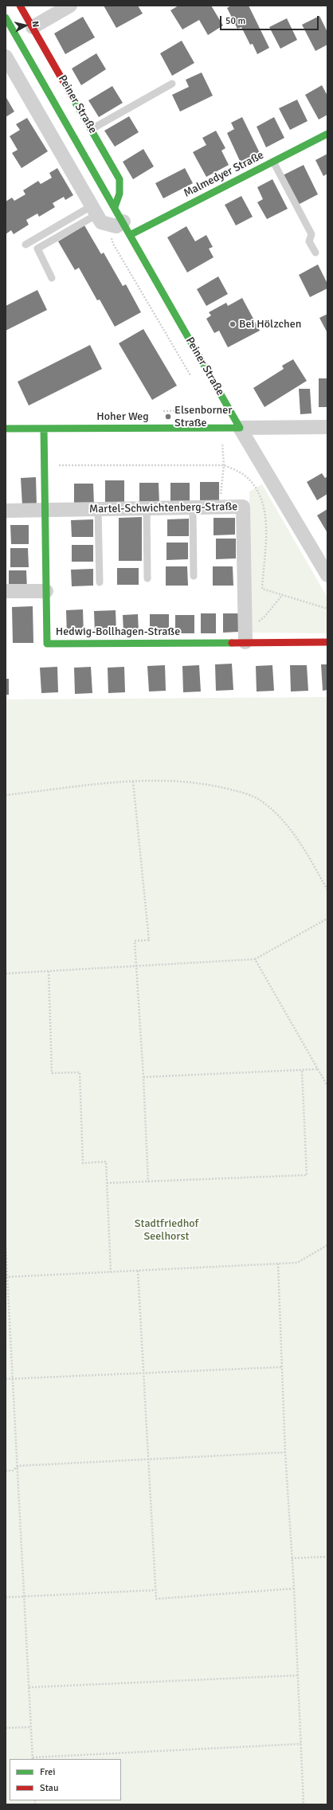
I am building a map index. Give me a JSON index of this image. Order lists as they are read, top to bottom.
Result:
{
  "streets": {
    "street": [
      "Peiner Straße",
      "Malmedyer Straße",
      "Hoher Weg",
      "Martel-Schwichtenberg-Straße",
      "Hedwig-Bollhagen-Straße"
    ]
  },
  "crossings": [
    ["Peiner Straße", "Malmedyer Straße"],
    ["Peiner Straße", "Hoher Weg"],
    ["Hoher Weg", "Hedwig-Bollhagen-Straße"],
    ["Martel-Schwichtenberg-Straße", "Hedwig-Bollhagen-Straße"]
  ],
  "parks": ["Stadtfriedhof Seelhorst"],
  "places": ["Bei Hölzchen", "Elsenborner Straße"],
  "legend": ["Frei", "Stau"],
  "scale_bar": "50 m",
  "north": "right"
}
